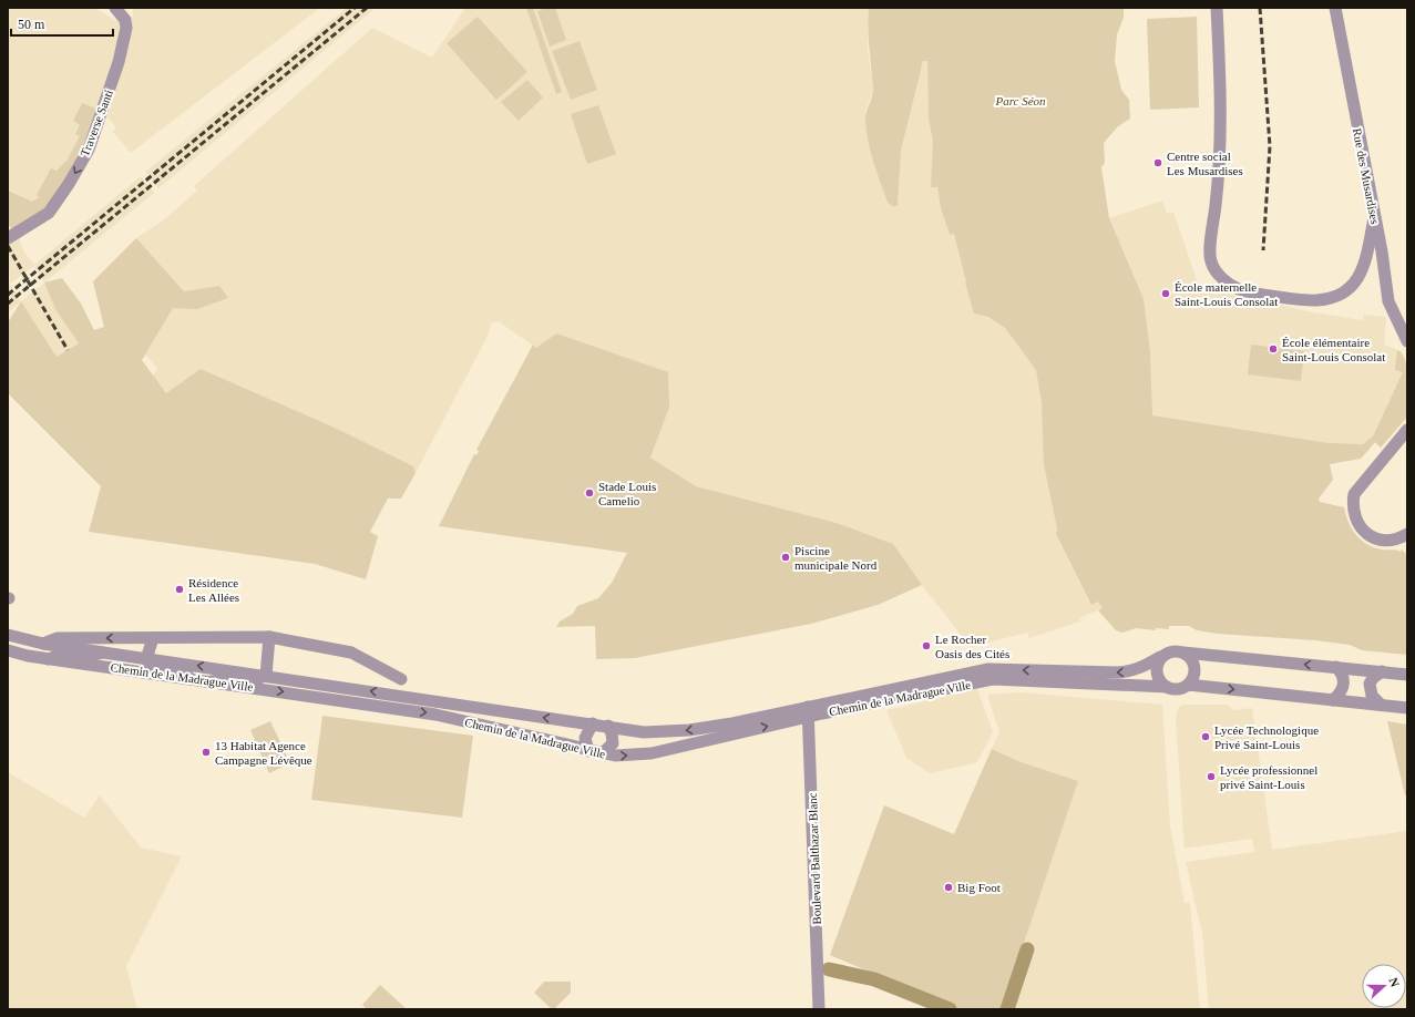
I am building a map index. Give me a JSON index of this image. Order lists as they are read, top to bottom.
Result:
{
  "streets": {
    "street": [
      "Traverse Santi",
      "Rue des Musardises",
      "Chemin de la Madrague Ville",
      "Boulevard Balthazar Blanc"
    ]
  },
  "crossings": [
    ["Chemin de la Madrague Ville", "Boulevard Balthazar Blanc"]
  ],
  "one_way": ["Traverse Santi"],
  "parks": ["Parc Séon"],
  "places": [
    "Centre social Les Musardises",
    "École maternelle Saint-Louis Consolat",
    "École élémentaire Saint-Louis Consolat",
    "Stade Louis Camelio",
    "Piscine municipale Nord",
    "Résidence Les Allées",
    "Le Rocher Oasis des Cités",
    "Lycée Technologique Privé Saint-Louis",
    "13 Habitat Agence Campagne Lévêque",
    "Lycée professionnel privé Saint-Louis",
    "Big Foot"
  ],
  "scale_bar": "50 m",
  "north": "right"
}
